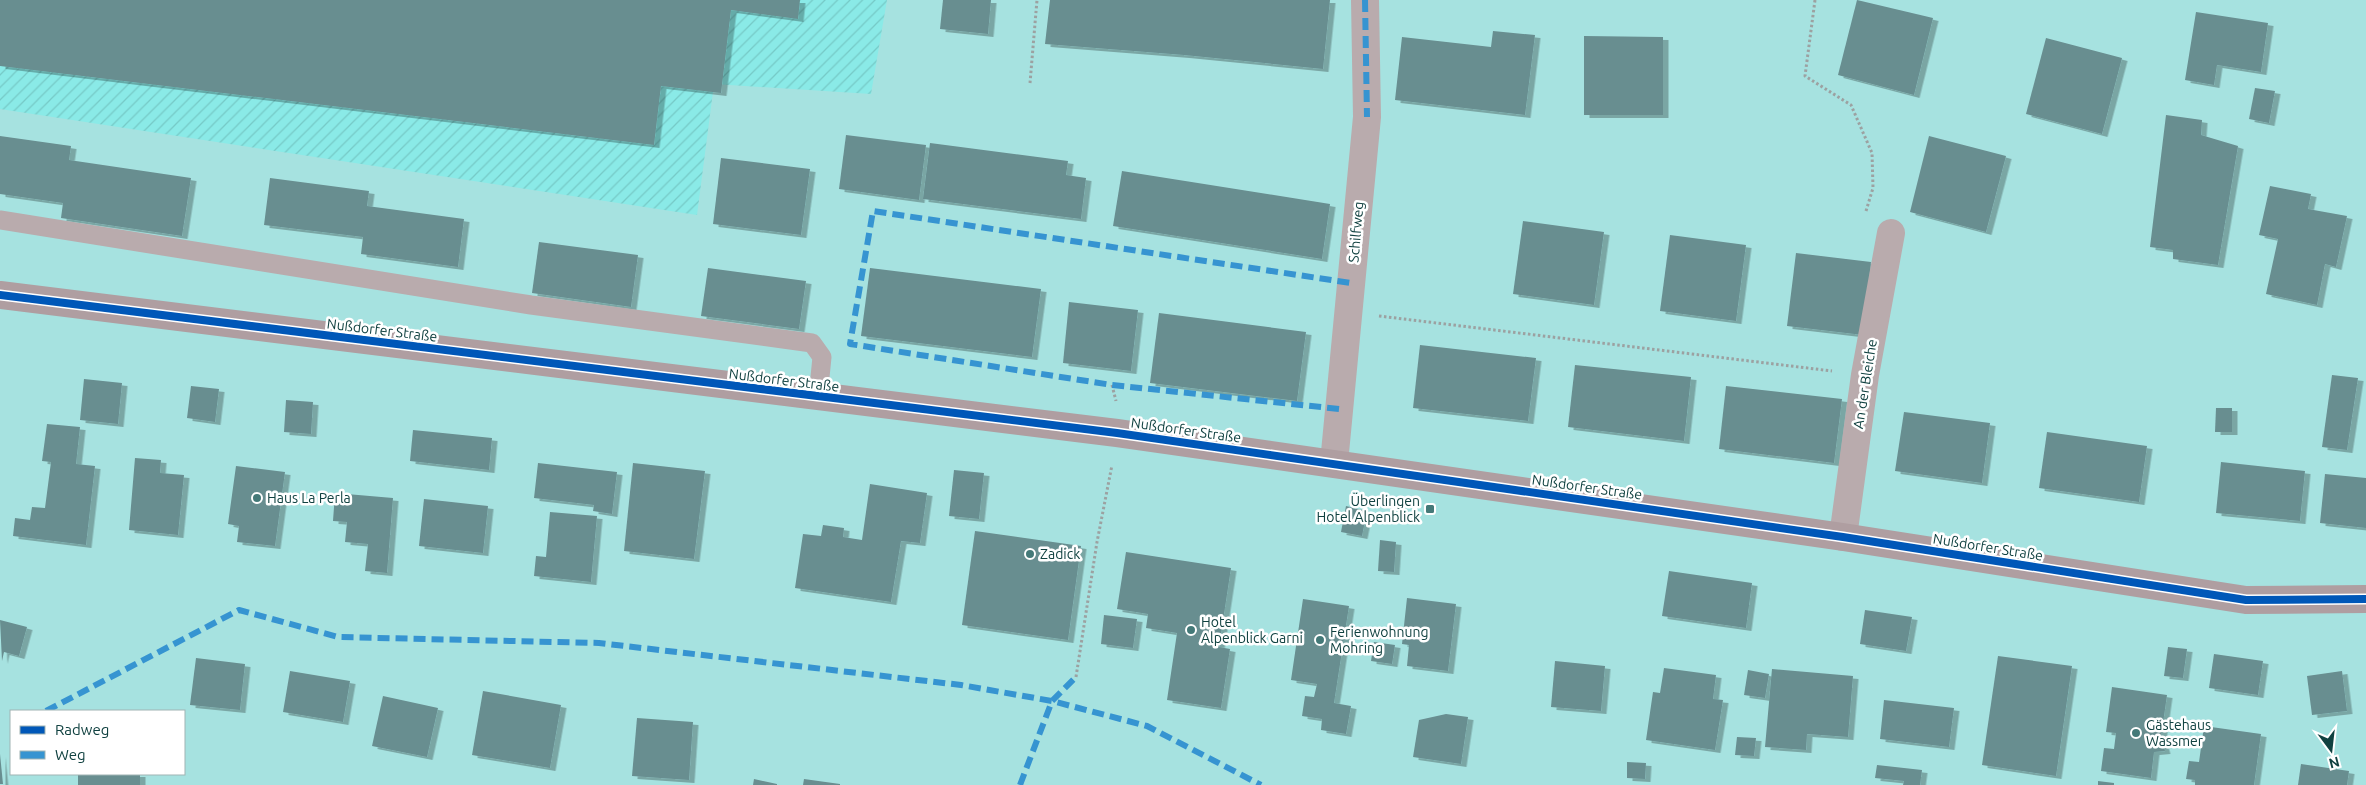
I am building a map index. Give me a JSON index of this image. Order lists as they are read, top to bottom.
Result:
{
  "streets": {
    "street": ["Schilfweg", "Nußdorfer Straße", "An der Bleiche"]
  },
  "crossings": [
    ["Schilfweg", "Nußdorfer Straße"],
    ["Nußdorfer Straße", "An der Bleiche"]
  ],
  "places": {
    "other": [
      "Haus La Perla",
      "Zadick",
      "Hotel Alpenblick Garni",
      "Ferienwohnung Mohring",
      "Gästehaus Wassmer"
    ],
    "transit": ["Überlingen Hotel Alpenblick"]
  },
  "legend": ["Radweg", "Weg"],
  "north": "bottom"
}
